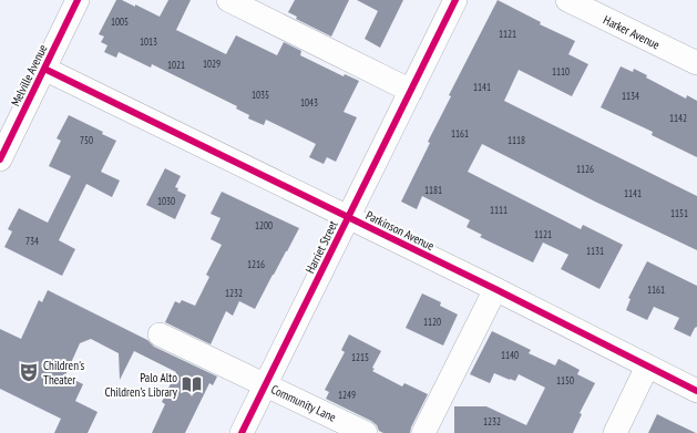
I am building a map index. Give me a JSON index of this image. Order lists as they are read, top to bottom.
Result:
{
  "streets": {
    "street": [
      "Harker Avenue",
      "Melville Avenue",
      "Parkinson Avenue",
      "Harriet Street",
      "Community Lane"
    ]
  },
  "crossings": [
    ["Melville Avenue", "Parkinson Avenue"],
    ["Parkinson Avenue", "Harriet Street"],
    ["Harriet Street", "Community Lane"]
  ],
  "places": {
    "theatre": ["Children's Theater"],
    "library": ["Palo Alto Children’s Library"]
  },
  "house_numbers": [
    "1005",
    "1121",
    "1013",
    "1029",
    "1021",
    "1110",
    "1141",
    "1035",
    "1134",
    "1043",
    "1142",
    "1161",
    "750",
    "1118",
    "1126",
    "1181",
    "1141",
    "1030",
    "1111",
    "1151",
    "1200",
    "1121",
    "734",
    "1131",
    "1216",
    "1161",
    "1232",
    "1120",
    "1140",
    "1215",
    "1150",
    "1249",
    "1232"
  ]
}
